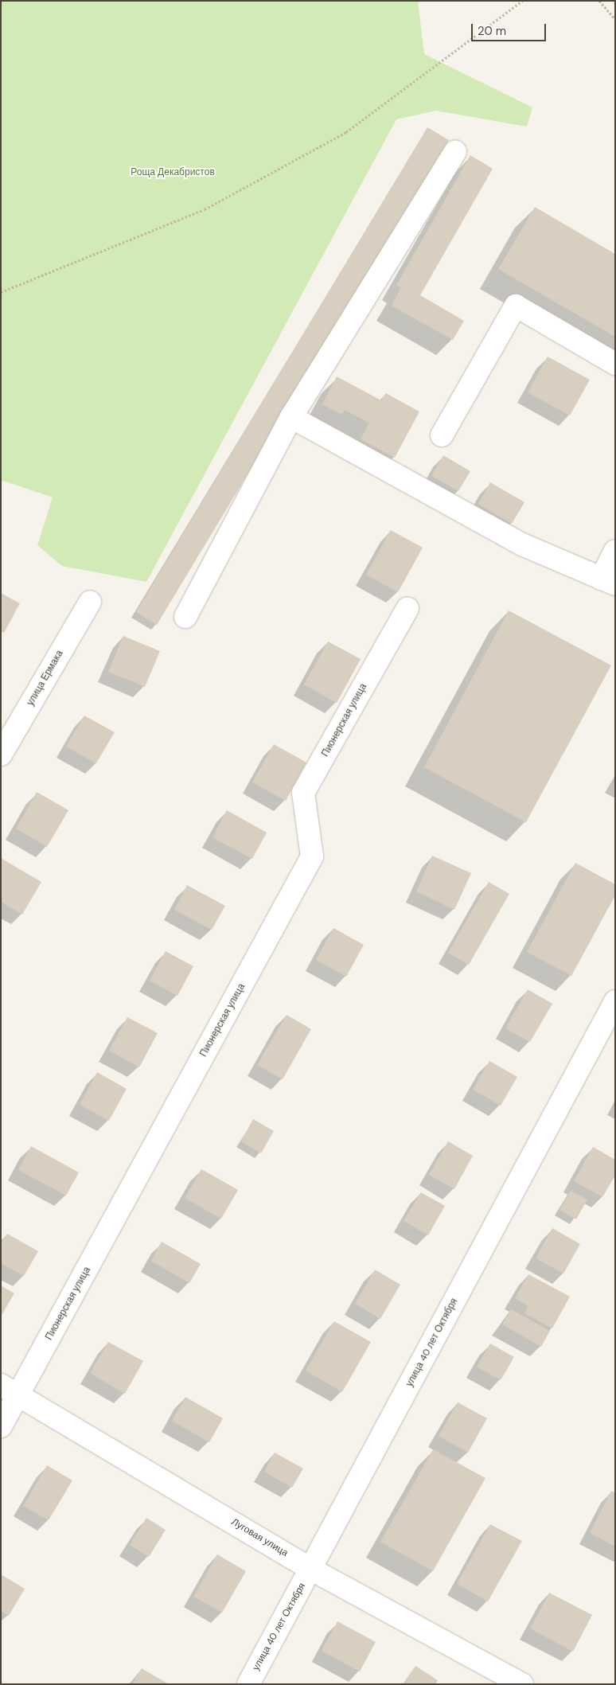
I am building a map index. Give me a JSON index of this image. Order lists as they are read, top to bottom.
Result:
{
  "streets": {
    "street": [
      "улица Ермака",
      "Пионерская улица",
      "улица 40 лет Октября",
      "Луговая улица"
    ]
  },
  "crossings": [
    ["Пионерская улица", "Луговая улица"],
    ["улица 40 лет Октября", "Луговая улица"]
  ],
  "parks": ["Роща Декабристов"],
  "scale_bar": "20 m"
}
